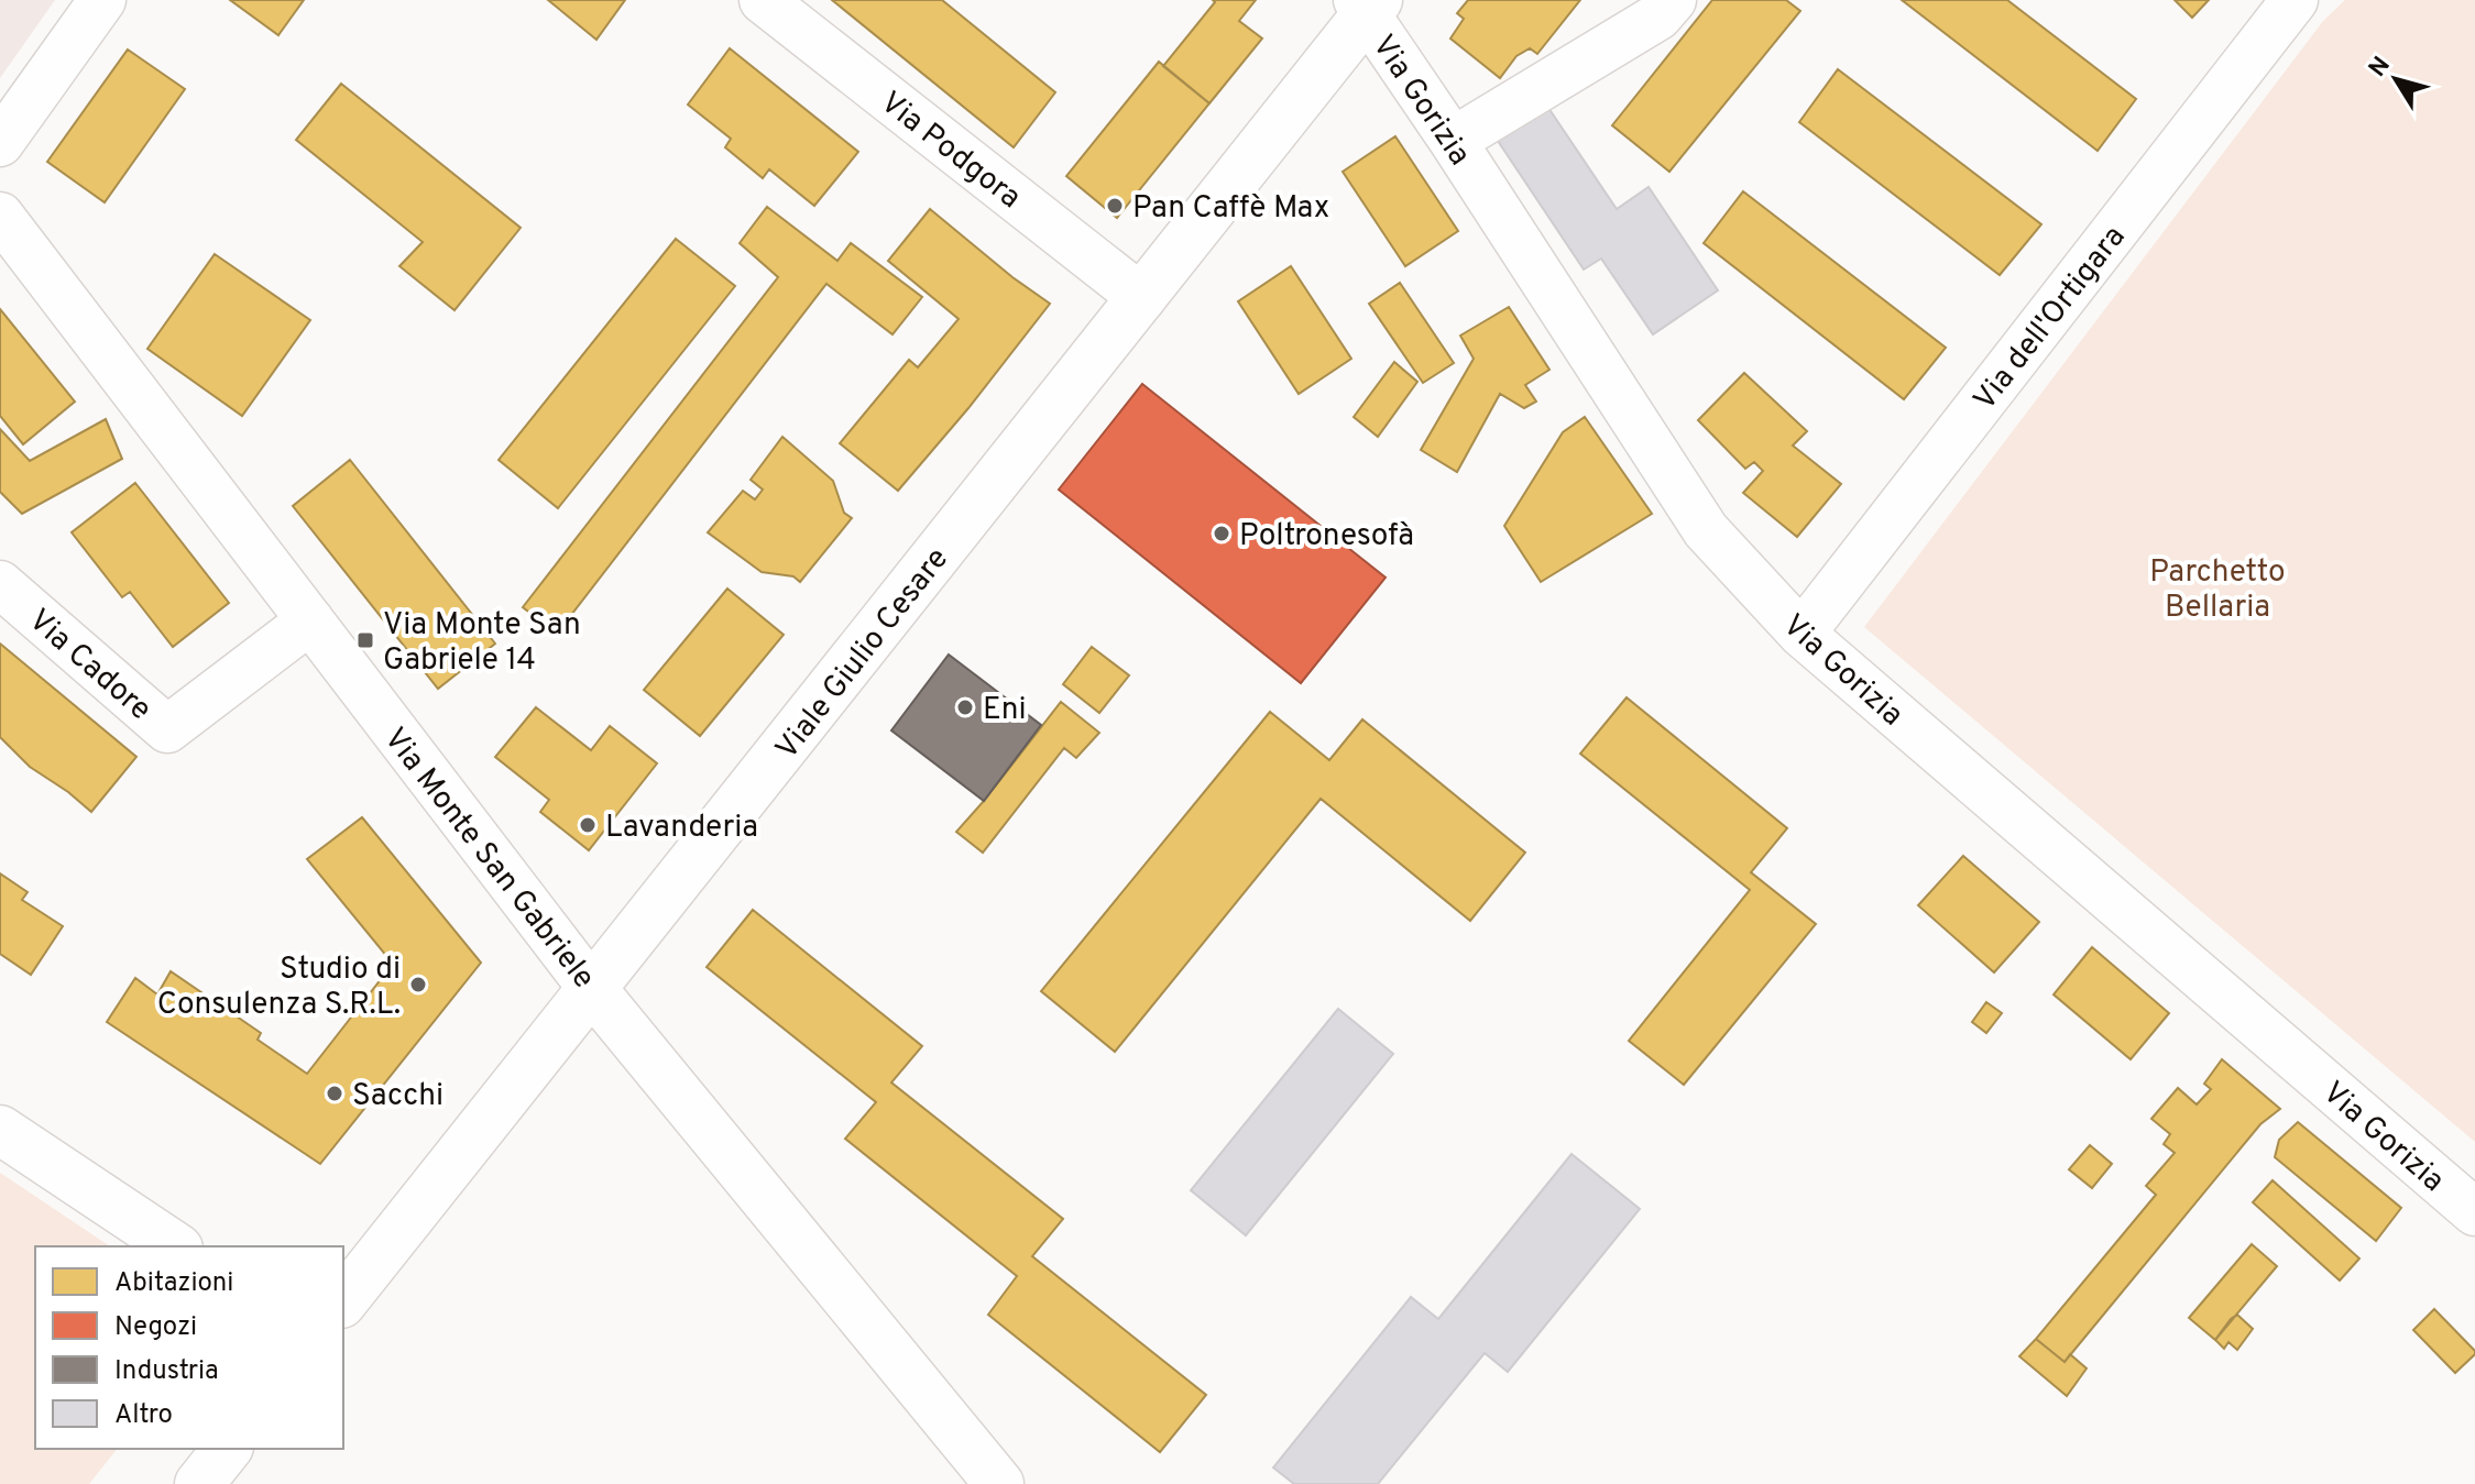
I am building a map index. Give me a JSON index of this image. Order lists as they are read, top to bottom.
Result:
{
  "streets": {
    "main road": ["Viale Giulio Cesare", "Via Monte San Gabriele"],
    "street": [
      "Via Gorizia",
      "Via Podgora",
      "Via dell'Ortigara",
      "Via Cadore"
    ]
  },
  "crossings": [
    ["Via Gorizia", "Via dell'Ortigara"],
    ["Via Gorizia", "Viale Giulio Cesare"],
    ["Via Podgora", "Viale Giulio Cesare"],
    ["Viale Giulio Cesare", "Via Monte San Gabriele"],
    ["Via Cadore", "Via Monte San Gabriele"]
  ],
  "parks": ["Parchetto Bellaria"],
  "places": {
    "other": [
      "Pan Caffè Max",
      "Poltronesofà",
      "Eni",
      "Lavanderia",
      "Studio di Consulenza S.R.L.",
      "Sacchi"
    ],
    "transit": ["Via Monte San Gabriele 14"]
  },
  "legend": [
    "Abitazioni",
    "Negozi",
    "Industria",
    "Altro"
  ],
  "north": "top left"
}
